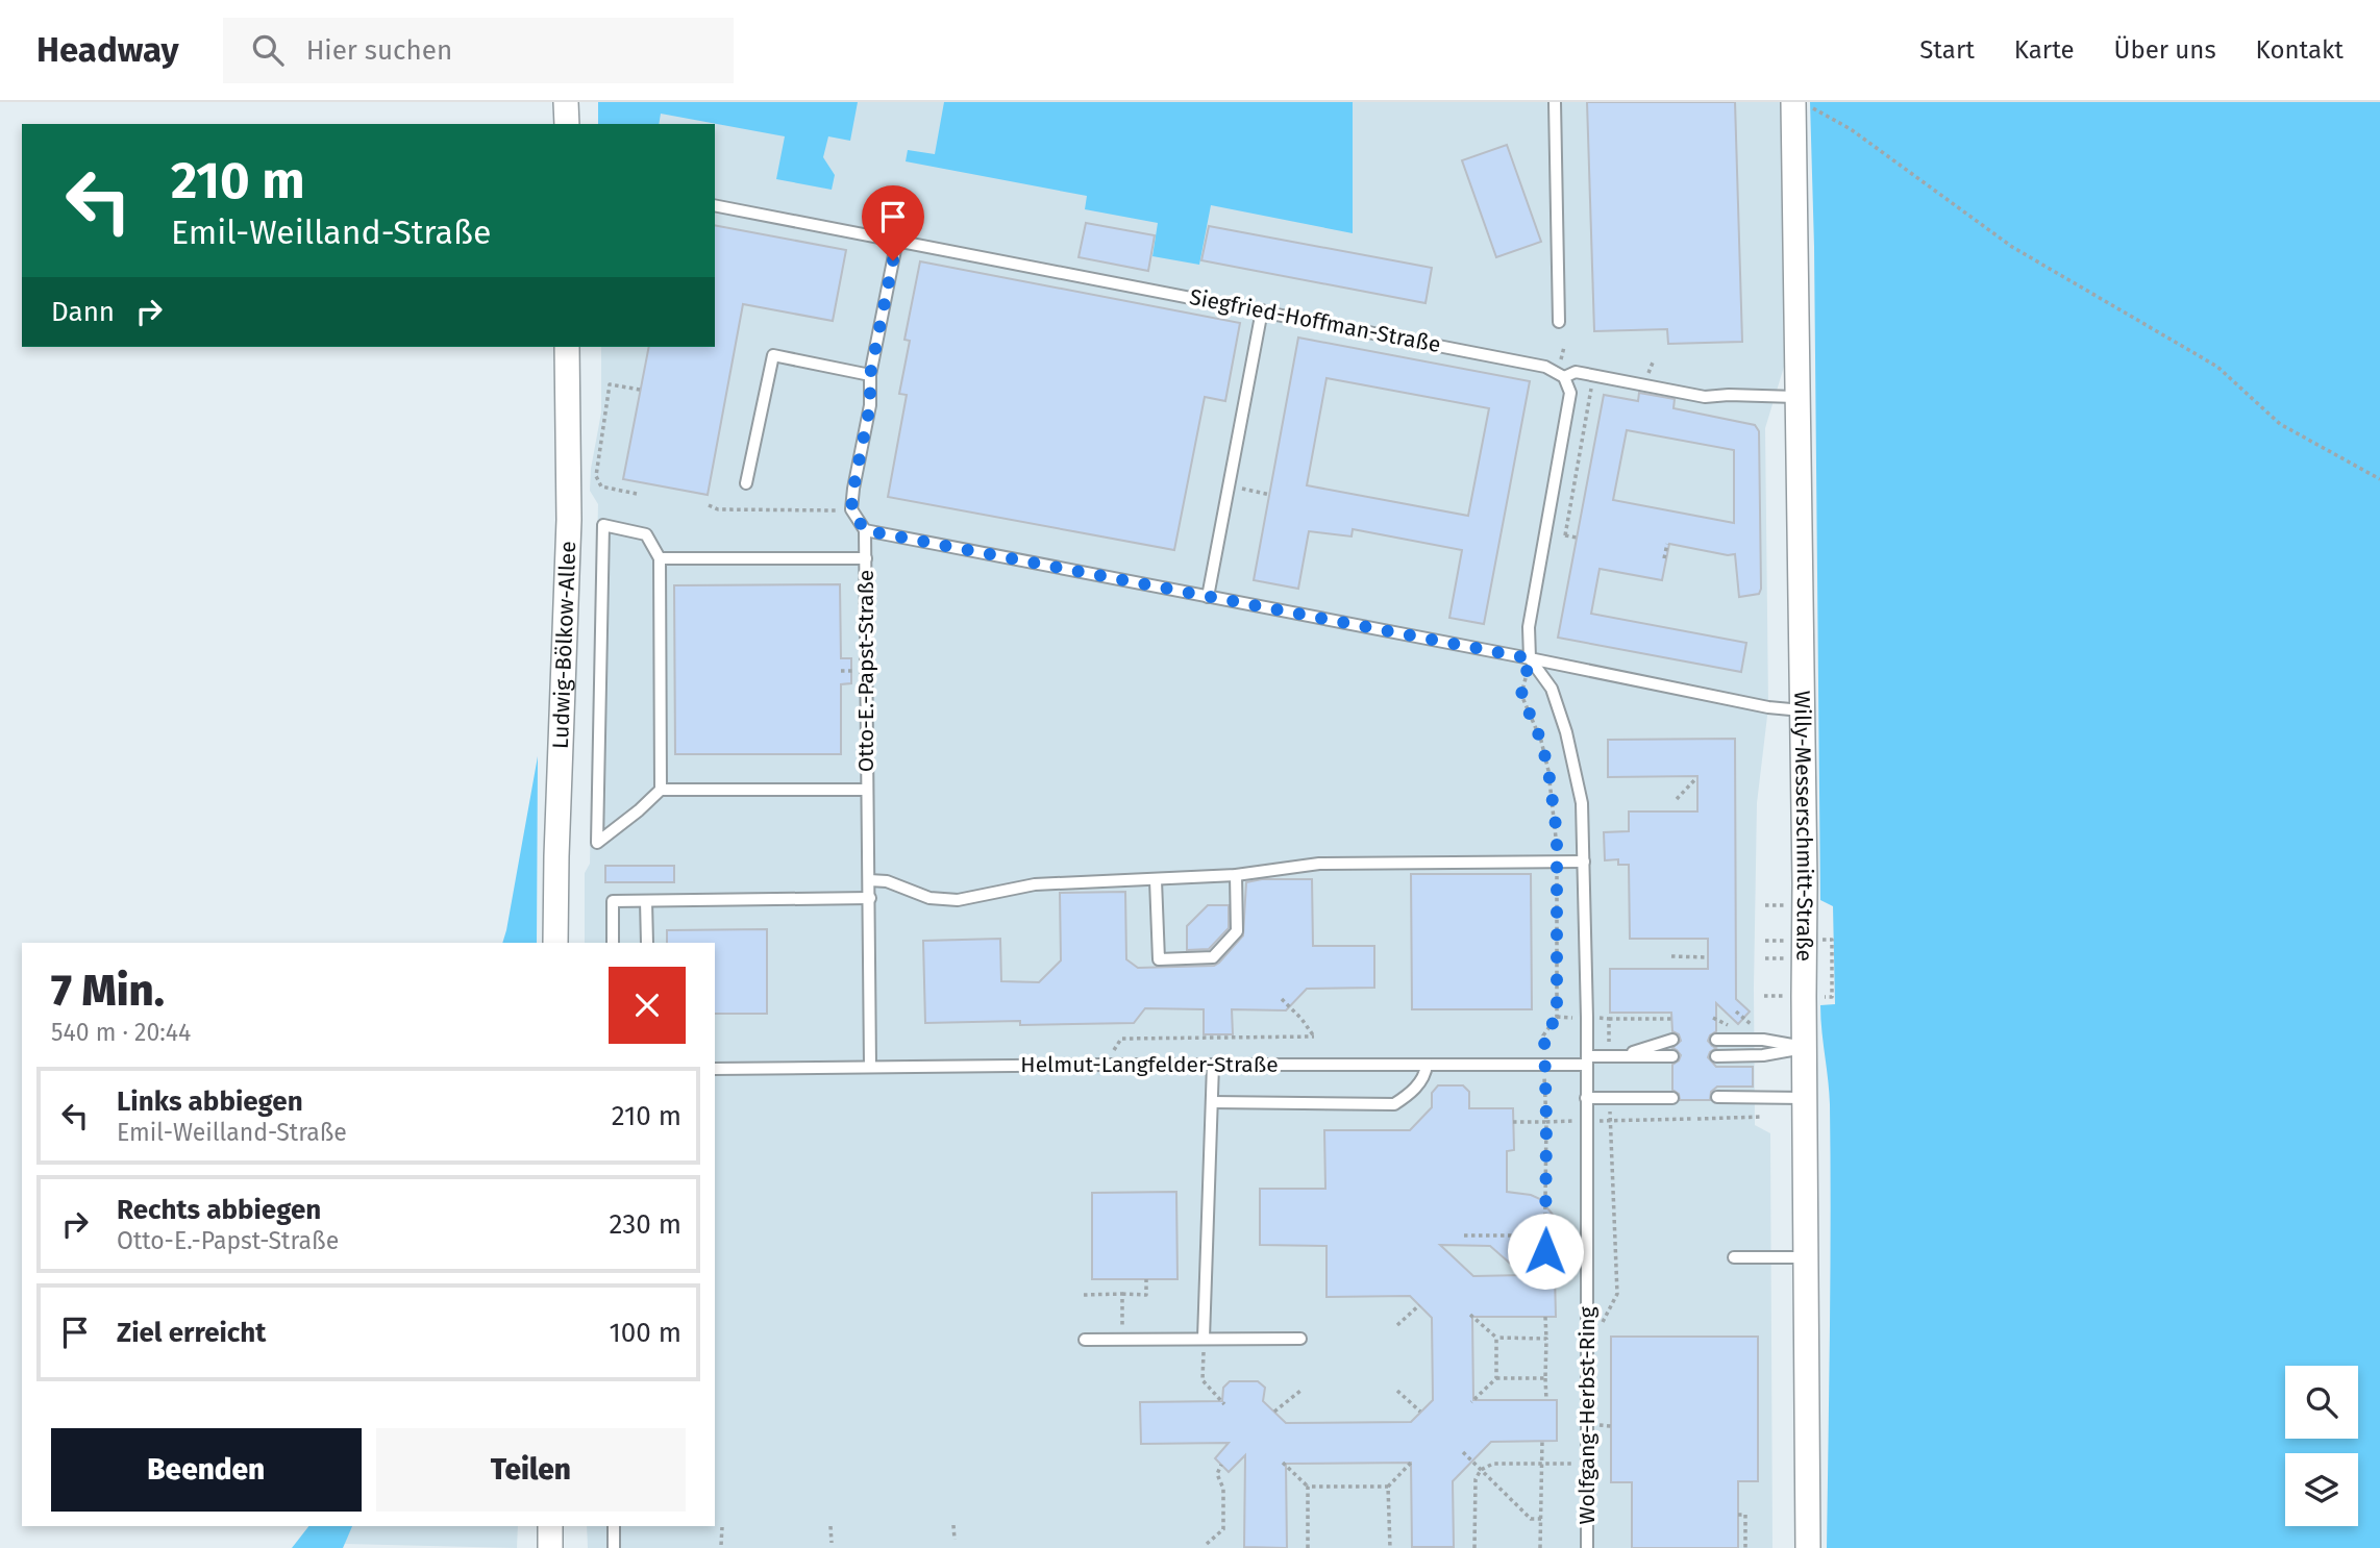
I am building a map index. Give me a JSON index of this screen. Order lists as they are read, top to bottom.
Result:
{
  "streets": {
    "street": ["Ludwig-Bölkow-Allee", "Willy-Messerschmitt-Straße"],
    "lane": [
      "Siegfried-Hoffman-Straße",
      "Otto-E.-Papst-Straße",
      "Helmut-Langfelder-Straße",
      "Wolfgang-Herbst-Ring"
    ]
  },
  "crossings": [
    ["Siegfried-Hoffman-Straße", "Willy-Messerschmitt-Straße"],
    ["Otto-E.-Papst-Straße", "Helmut-Langfelder-Straße"],
    ["Helmut-Langfelder-Straße", "Wolfgang-Herbst-Ring"]
  ],
  "page": {
    "header": "Headway",
    "search": "Hier suchen",
    "nav": [
      "Start",
      "Karte",
      "Über uns",
      "Kontakt"
    ],
    "turn": ["210 m", "Emil-Weilland-Straße"],
    "then": "Dann",
    "heading": ["7 Min.", "540 m · 20:44"],
    "list": [
      {
        "name": "Links abbiegen",
        "note": "Emil-Weilland-Straße",
        "value": "210 m"
      },
      {
        "name": "Rechts abbiegen",
        "note": "Otto-E.-Papst-Straße",
        "value": "230 m"
      },
      {
        "name": "Ziel erreicht",
        "value": "100 m"
      }
    ],
    "buttons": ["Beenden", "Teilen"]
  }
}
